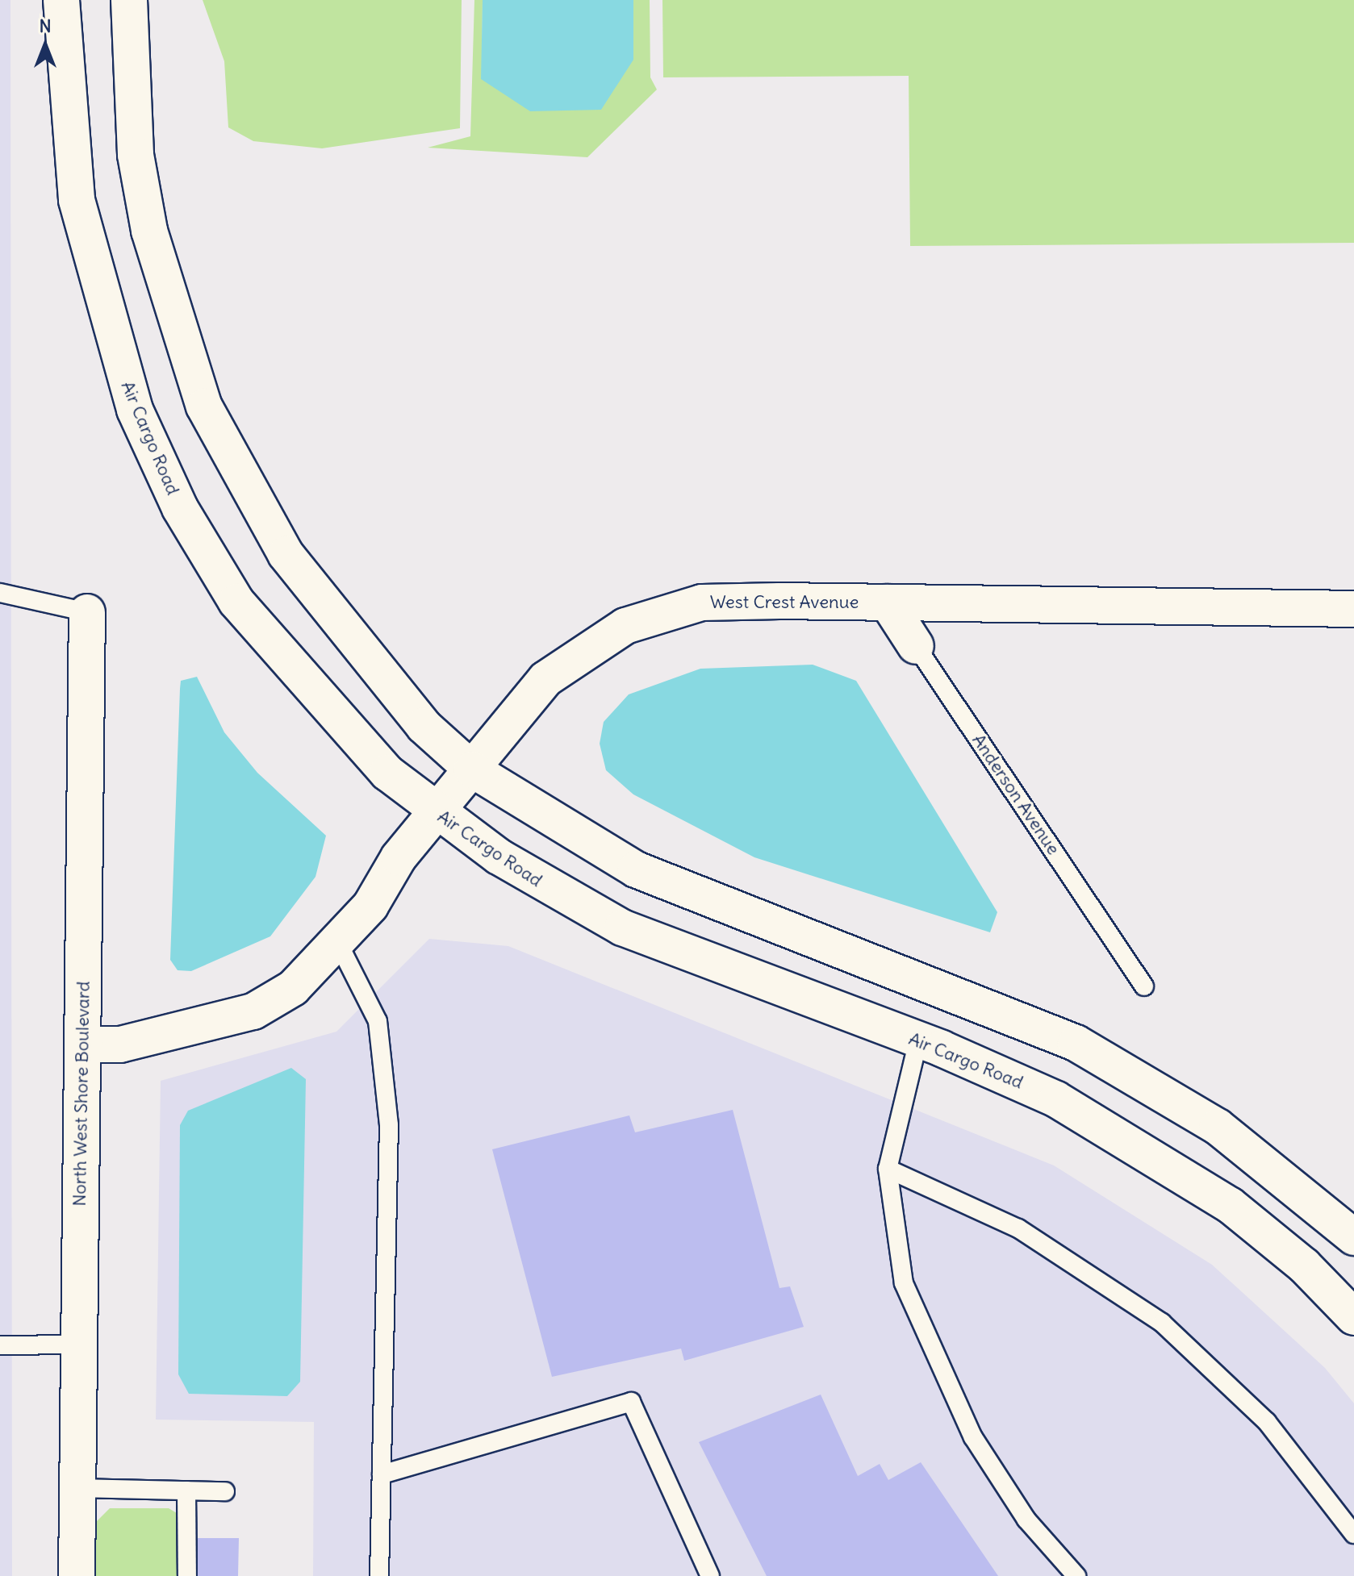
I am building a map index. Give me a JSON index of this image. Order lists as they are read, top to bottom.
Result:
{
  "streets": {
    "street": [
      "Air Cargo Road",
      "West Crest Avenue",
      "Anderson Avenue",
      "North West Shore Boulevard"
    ]
  },
  "crossings": [
    ["Air Cargo Road", "West Crest Avenue"],
    ["West Crest Avenue", "Anderson Avenue"],
    ["West Crest Avenue", "North West Shore Boulevard"]
  ],
  "north": "top"
}
